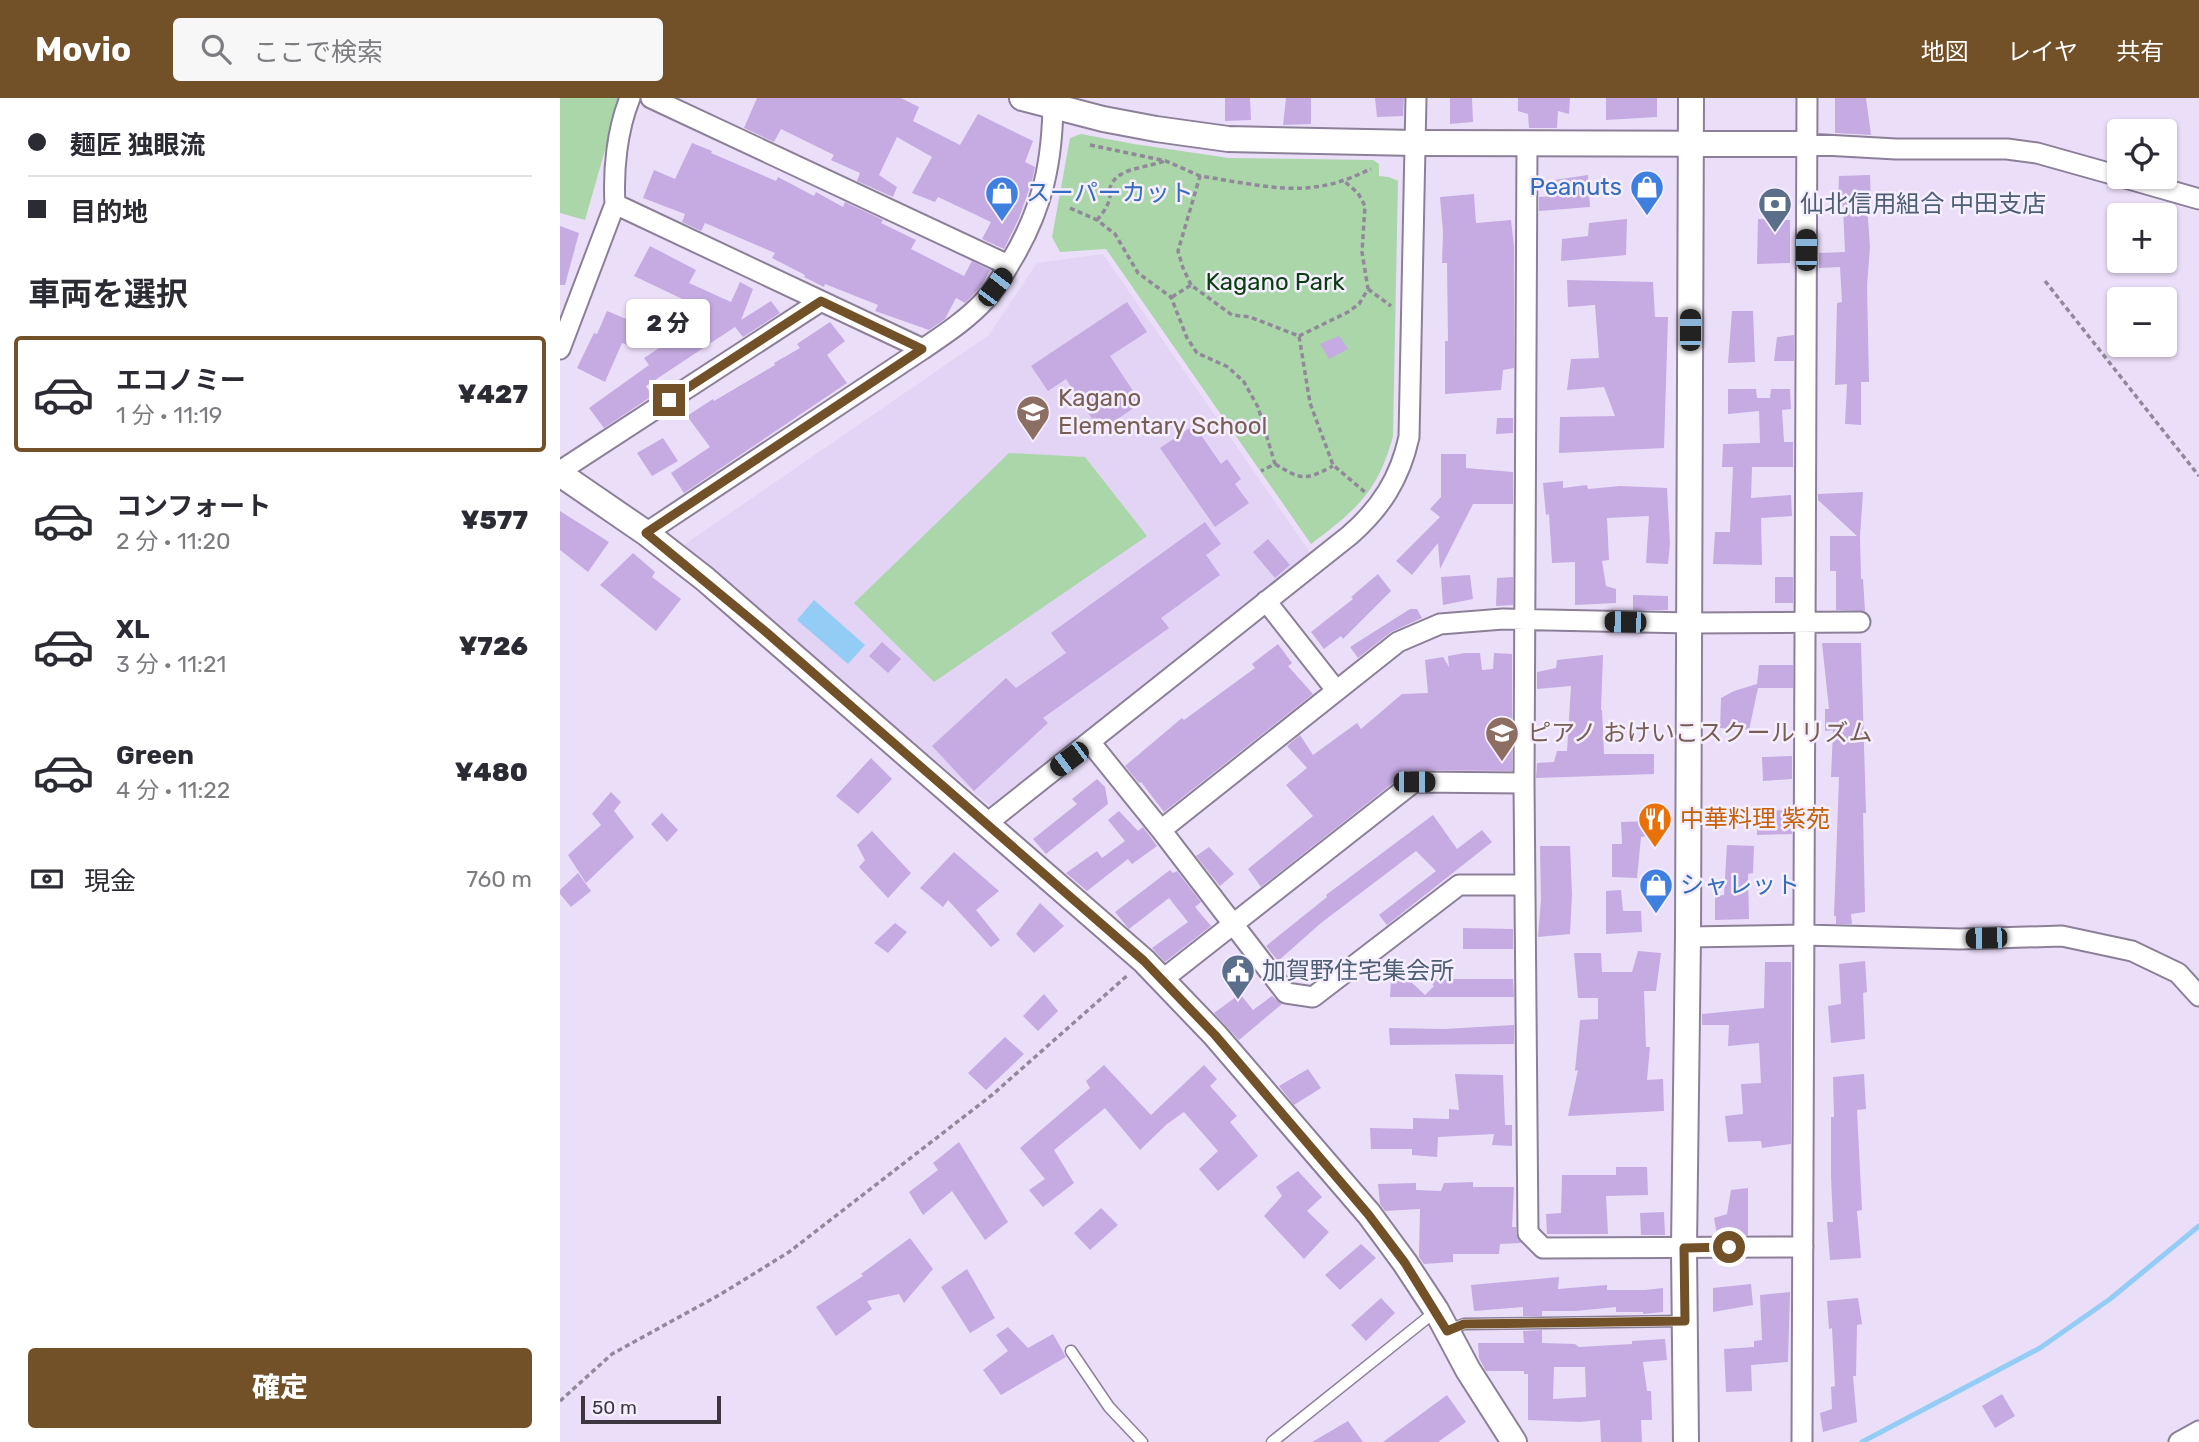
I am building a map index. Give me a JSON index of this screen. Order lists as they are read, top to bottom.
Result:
{
  "parks": ["Kagano Park"],
  "places": {
    "shop": ["Peanuts", "スーパーカット", "シャレット"],
    "bank": ["仙北信用組合 中田支店"],
    "school or university": ["Kagano Elementary School", "ピアノ おけいこスクール リズム"],
    "restaurant": ["中華料理 紫苑"],
    "public building": ["加賀野住宅集会所"]
  },
  "scale_bar": "50 m",
  "page": {
    "header": "Movio",
    "search": "ここで検索",
    "nav": ["地図", "レイヤ", "共有"],
    "banner": ["麺匠 独眼流", "目的地"],
    "map_buttons": ["+", "−"],
    "heading": "車両を選択",
    "bubble": "2 分",
    "list": [
      {
        "name": "エコノミー",
        "note": "1 分 · 11:19",
        "value": "¥427"
      },
      {
        "name": "コンフォート",
        "note": "2 分 · 11:20",
        "value": "¥577"
      },
      {
        "name": "XL",
        "note": "3 分 · 11:21",
        "value": "¥726"
      },
      {
        "name": "Green",
        "note": "4 分 · 11:22",
        "value": "¥480"
      }
    ],
    "pay": ["現金", "760 m"],
    "buttons": "確定",
    "scale": "50 m"
  }
}
